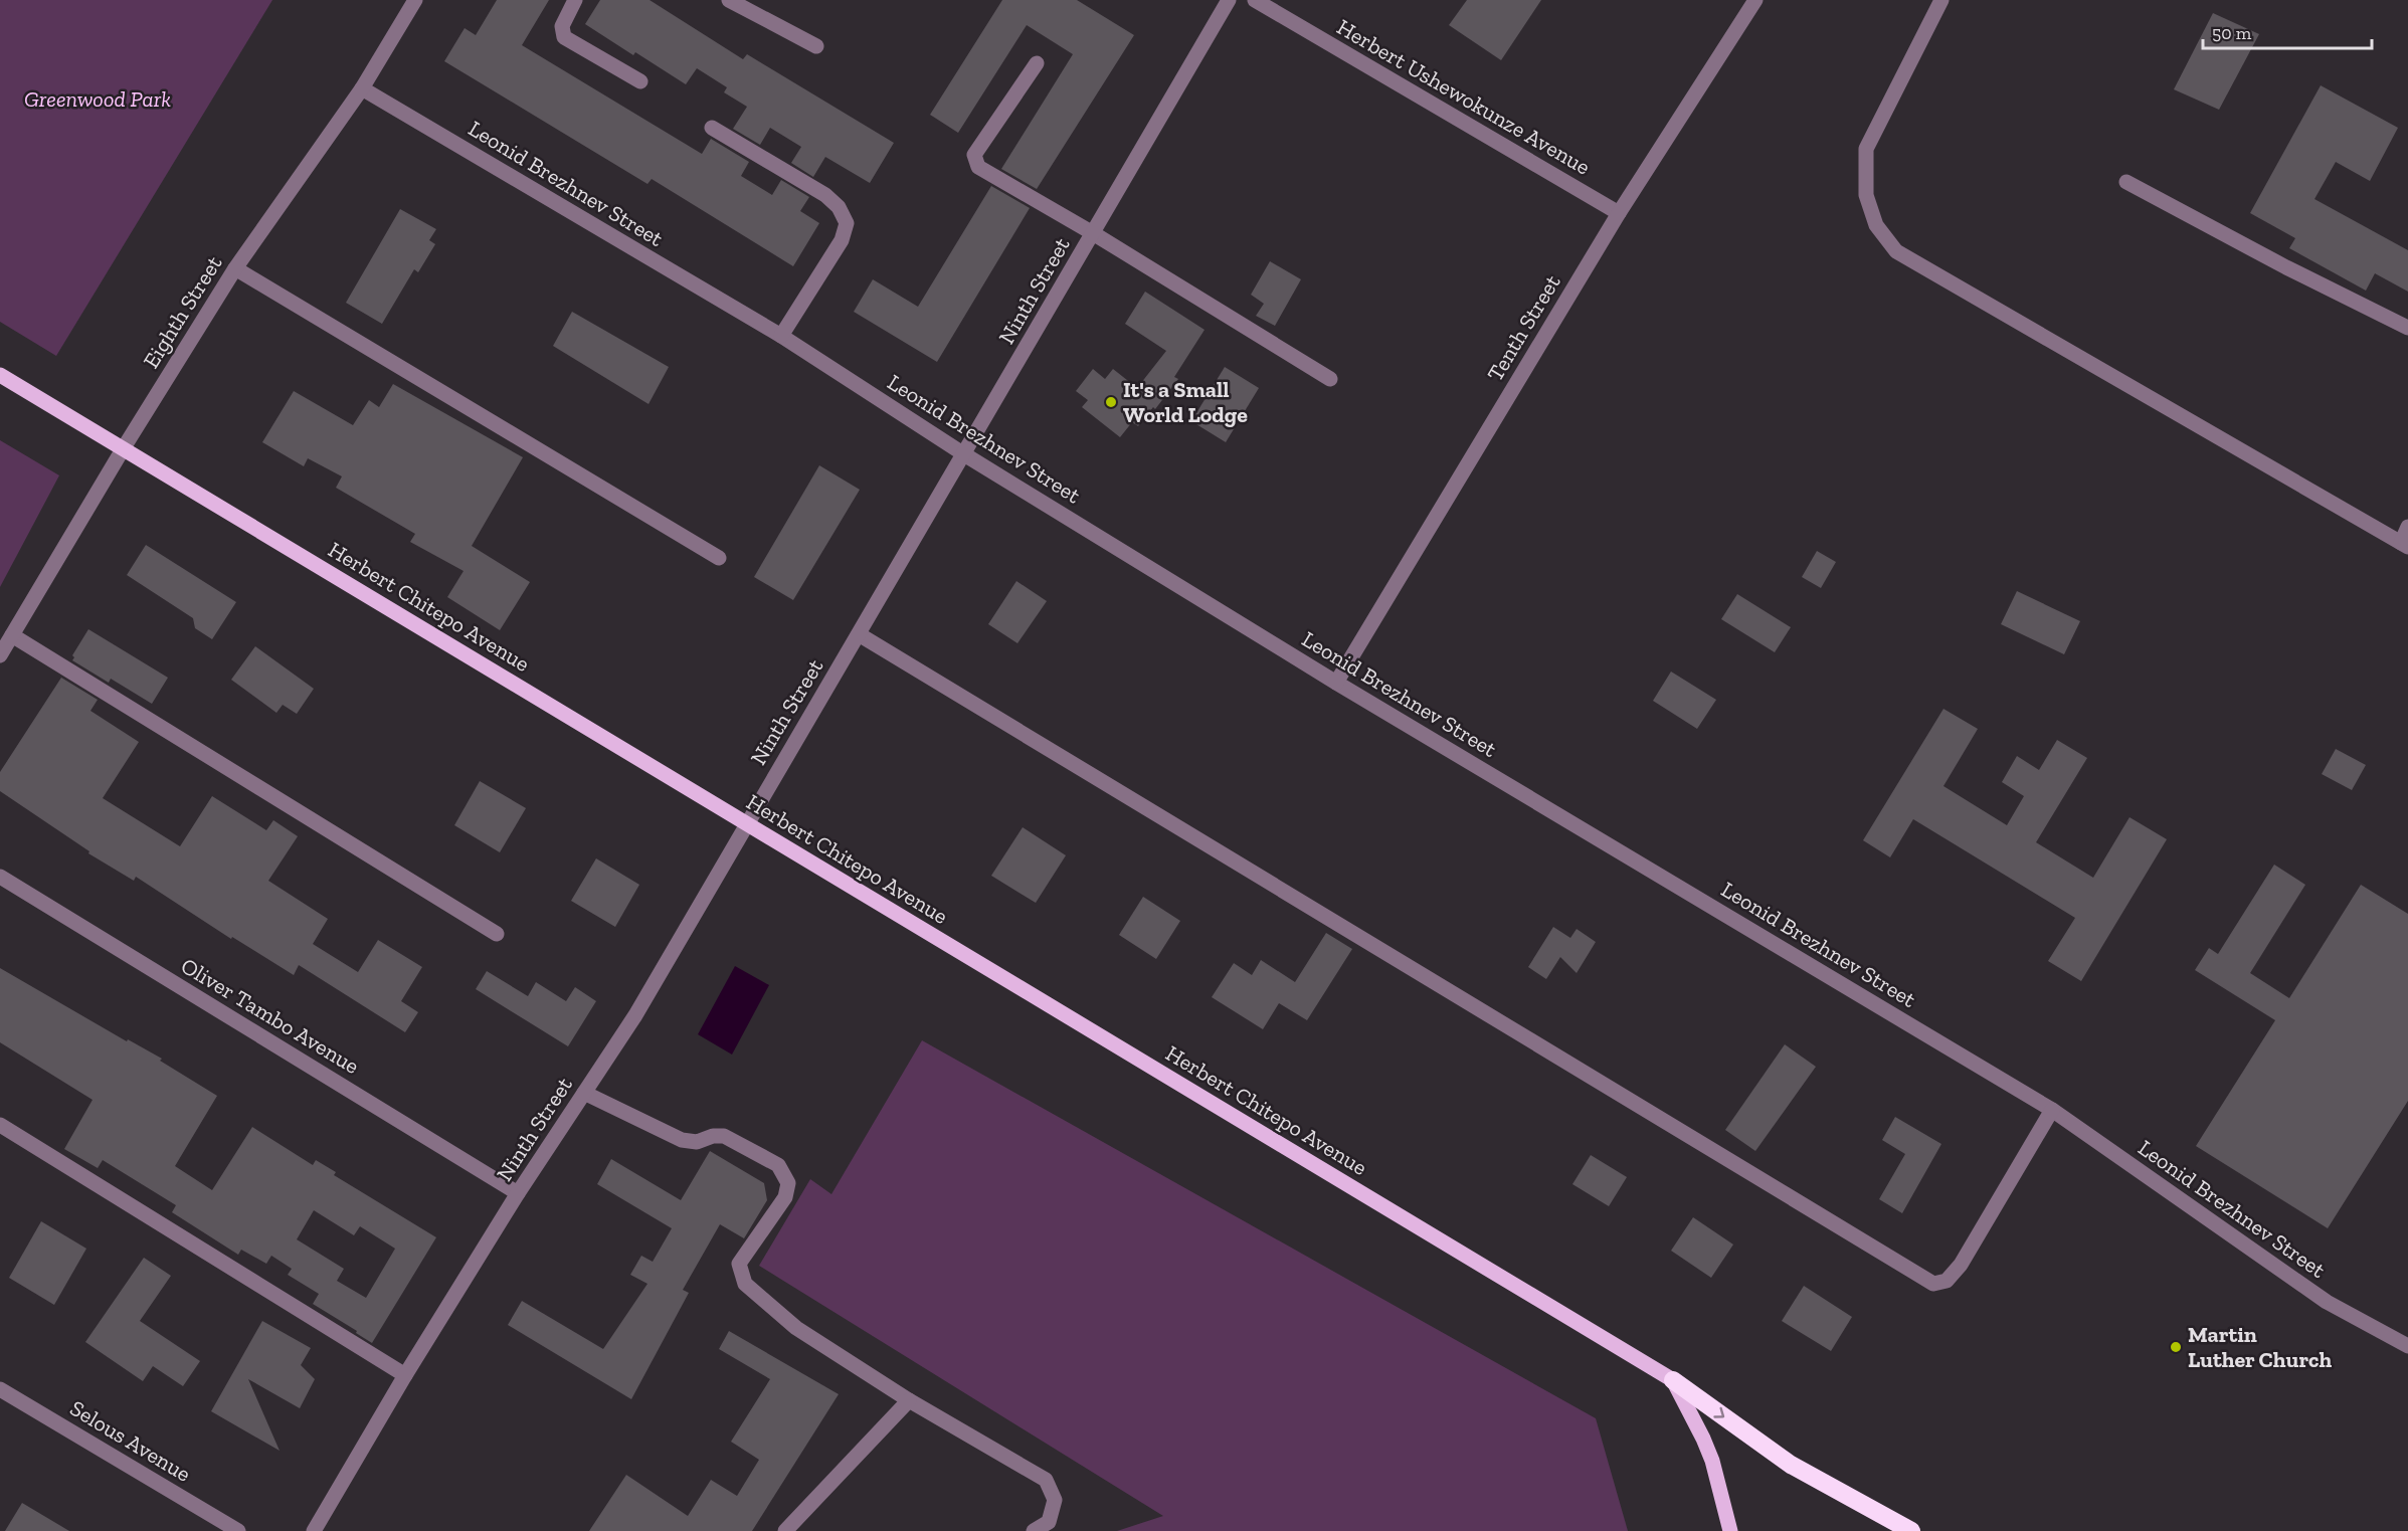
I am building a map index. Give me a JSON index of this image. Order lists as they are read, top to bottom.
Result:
{
  "streets": {
    "main road": ["Herbert Chitepo Avenue"],
    "street": [
      "Herbert Ushewokunze Avenue",
      "Leonid Brezhnev Street",
      "Ninth Street",
      "Eighth Street",
      "Tenth Street",
      "Oliver Tambo Avenue",
      "Selous Avenue"
    ]
  },
  "crossings": [
    ["Herbert Ushewokunze Avenue", "Tenth Street"],
    ["Leonid Brezhnev Street", "Ninth Street"],
    ["Leonid Brezhnev Street", "Eighth Street"],
    ["Leonid Brezhnev Street", "Tenth Street"],
    ["Ninth Street", "Herbert Chitepo Avenue"],
    ["Ninth Street", "Oliver Tambo Avenue"],
    ["Eighth Street", "Herbert Chitepo Avenue"]
  ],
  "parks": ["Greenwood Park"],
  "places": ["It's a Small World Lodge", "Martin Luther Church"],
  "scale_bar": "50 m"
}
